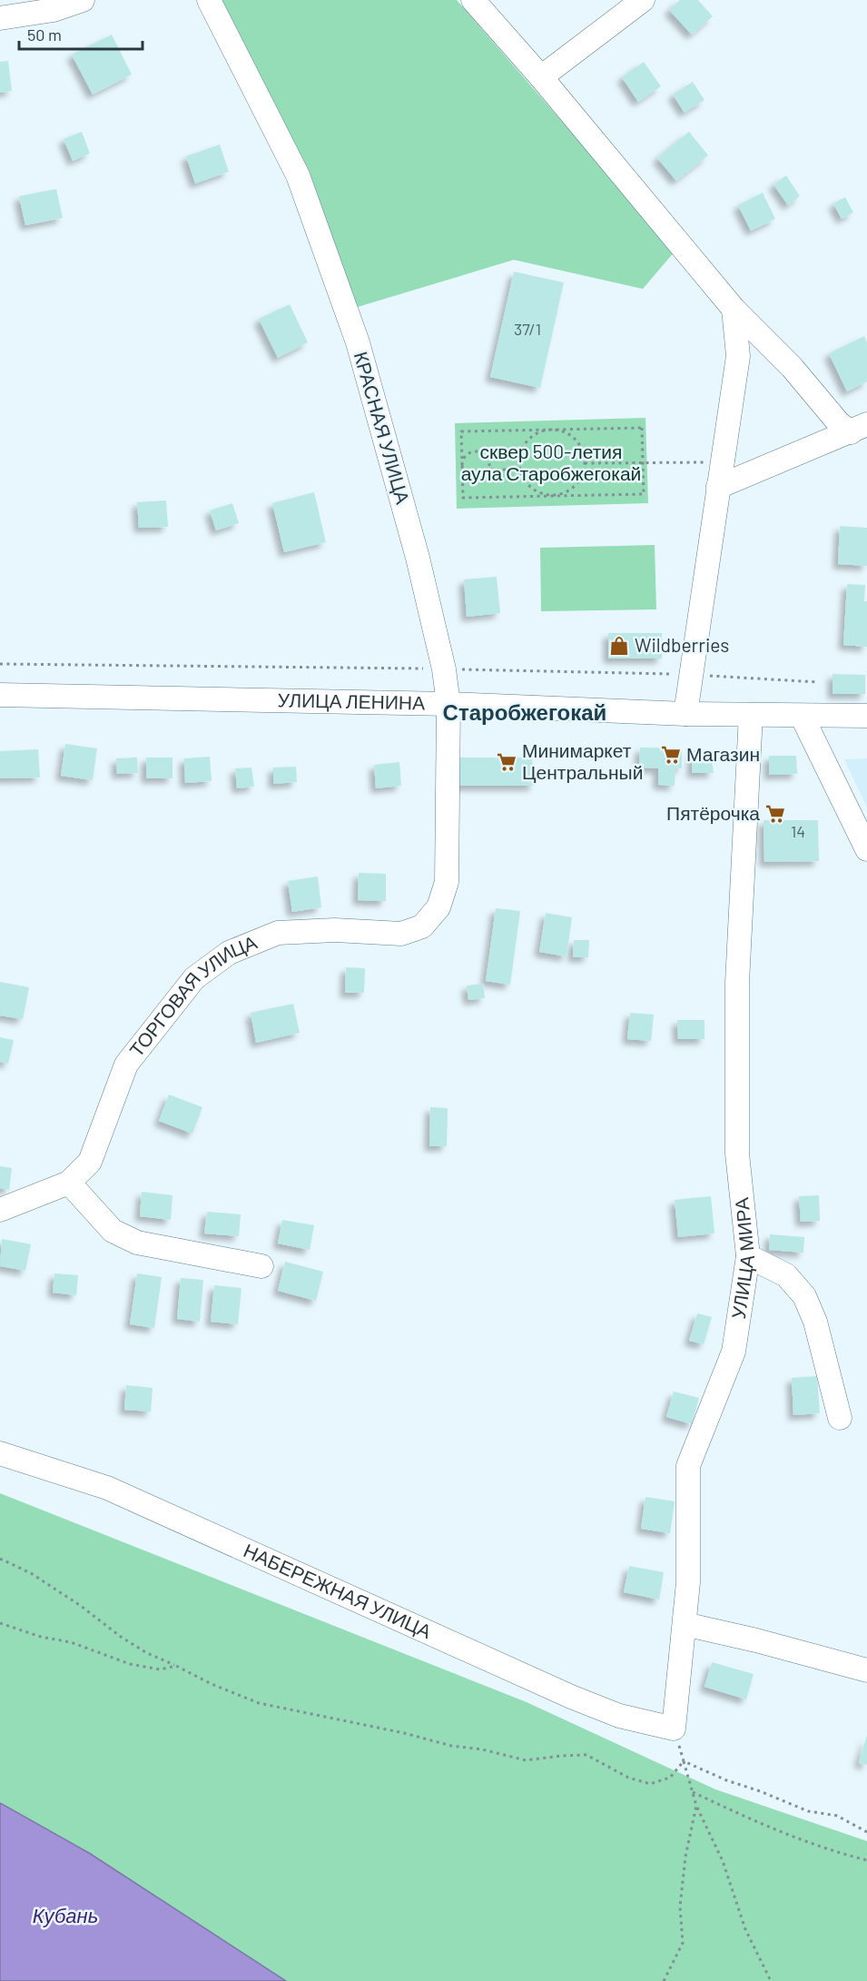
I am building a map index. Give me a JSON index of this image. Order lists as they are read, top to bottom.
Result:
{
  "streets": {
    "street": [
      "КРАСНАЯ УЛИЦА",
      "УЛИЦА ЛЕНИНА",
      "ТОРГОВАЯ УЛИЦА",
      "УЛИЦА МИРА",
      "НАБЕРЕЖНАЯ УЛИЦА"
    ]
  },
  "crossings": [
    ["КРАСНАЯ УЛИЦА", "УЛИЦА ЛЕНИНА"],
    ["КРАСНАЯ УЛИЦА", "ТОРГОВАЯ УЛИЦА"],
    ["УЛИЦА ЛЕНИНА", "УЛИЦА МИРА"],
    ["УЛИЦА МИРА", "НАБЕРЕЖНАЯ УЛИЦА"]
  ],
  "districts": ["Старобжегокай"],
  "water": ["Кубань"],
  "parks": ["сквер 500-летия аула Старобжегокай"],
  "places": {
    "shop": ["Wildberries"],
    "supermarket": ["Магазин", "Минимаркет Центральный", "Пятёрочка"]
  },
  "house_numbers": ["37/1", "14"],
  "scale_bar": "50 m"
}
